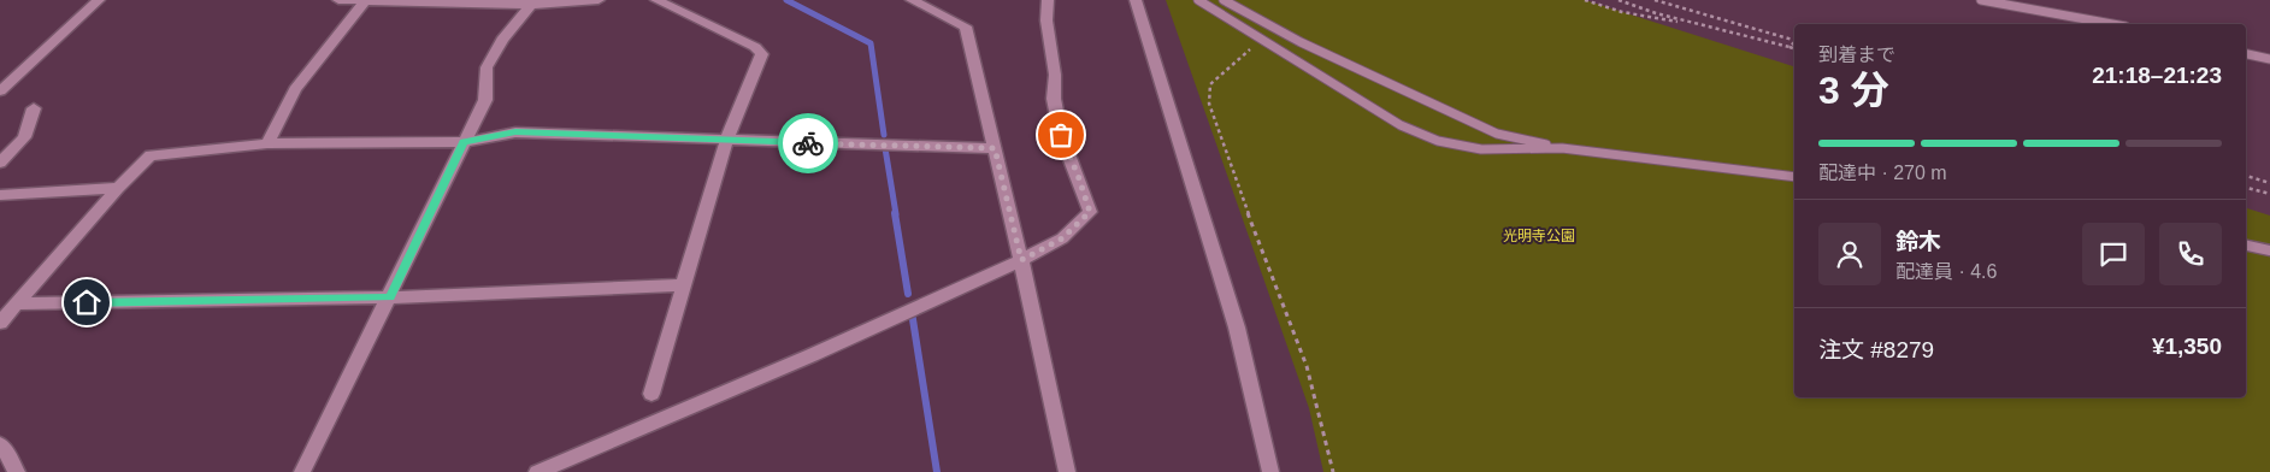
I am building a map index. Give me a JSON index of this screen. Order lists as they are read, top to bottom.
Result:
{
  "parks": ["光明寺公園"],
  "page": {
    "heading": ["3 分", "到着まで", "21:18–21:23"],
    "panel": [
      "鈴木",
      "配達員 · 4.6",
      "注文 #8279",
      "¥1,350"
    ],
    "bar": "配達中 · 270 m"
  }
}
